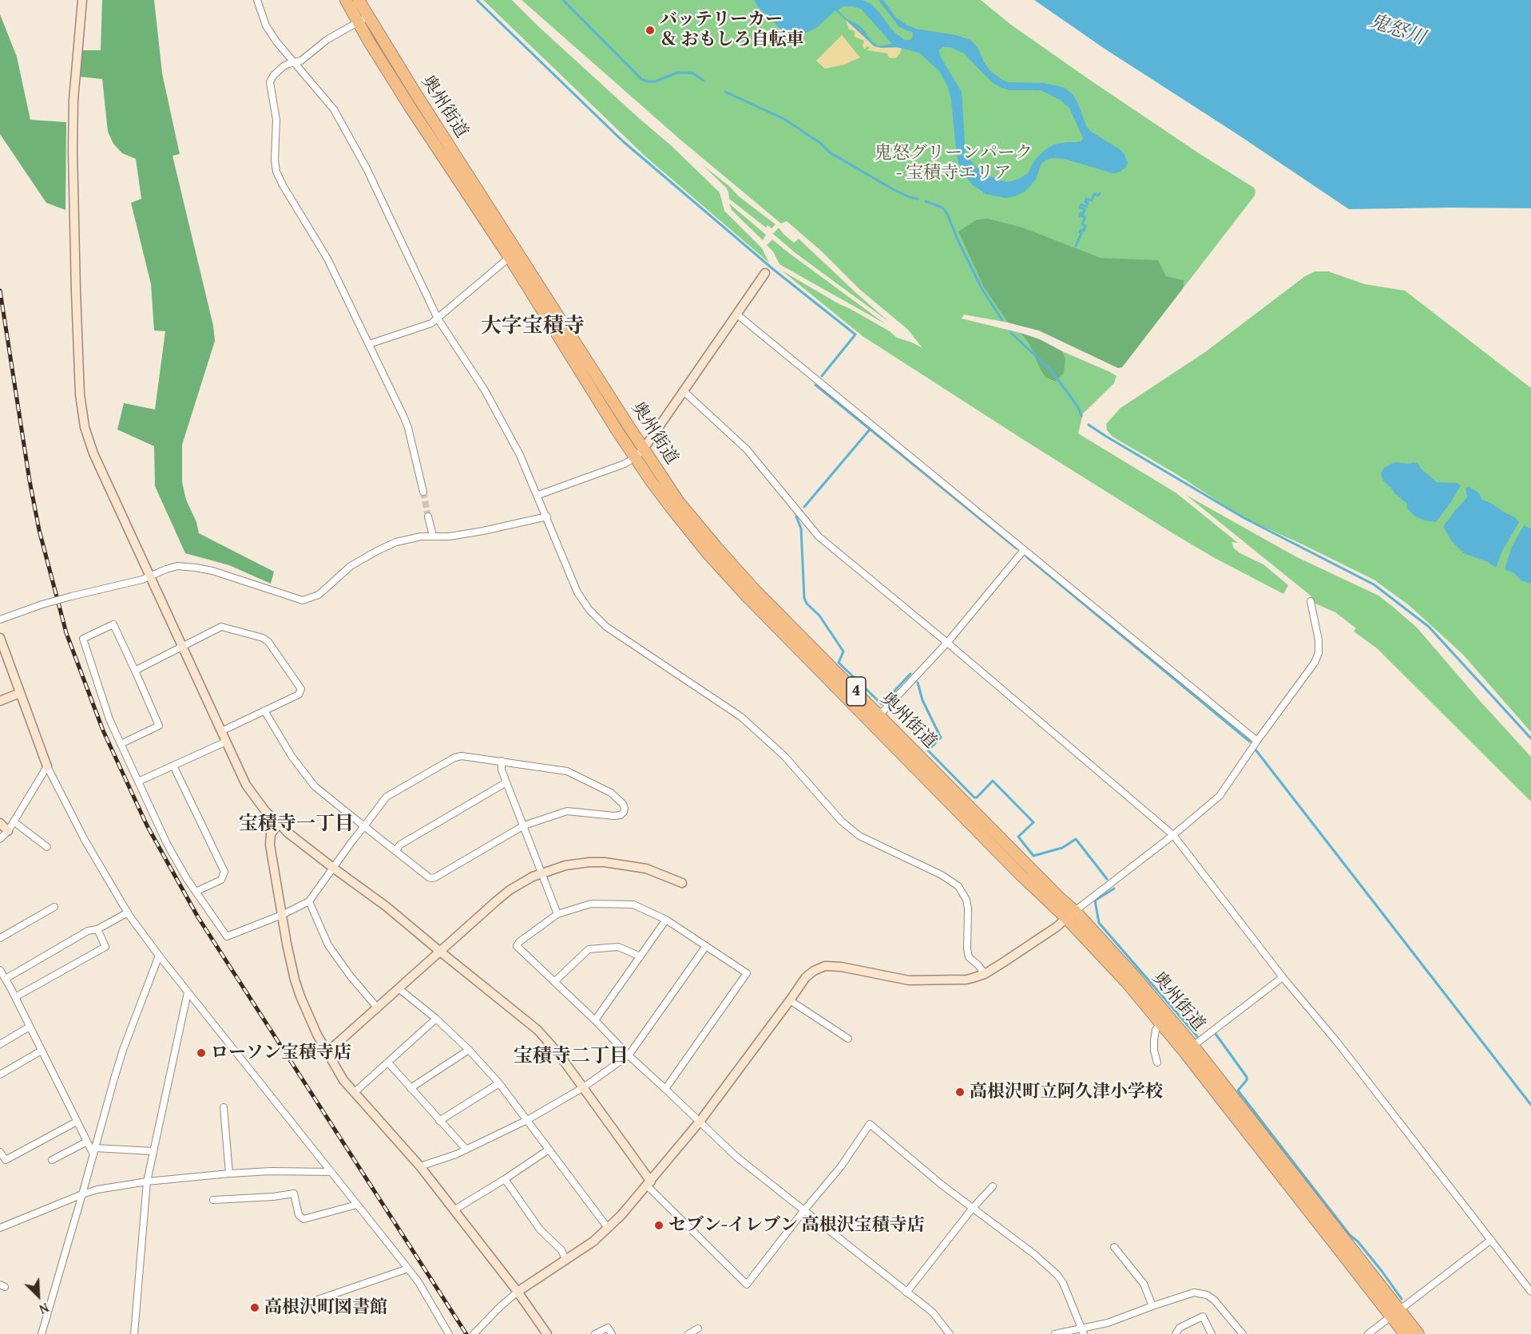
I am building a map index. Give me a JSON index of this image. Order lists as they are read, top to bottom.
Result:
{
  "streets": {
    "highway": ["奥州街道", "4"]
  },
  "districts": ["大字宝積寺", "宝積寺一丁目", "宝積寺二丁目"],
  "water": ["鬼怒川"],
  "parks": ["鬼怒グリーンパーク - 宝積寺エリア"],
  "places": [
    "バッテリーカー ＆ おもしろ自転車",
    "ローソン宝積寺店",
    "高根沢町立阿久津小学校",
    "セブン-イレブン 高根沢宝積寺店",
    "高根沢町図書館"
  ],
  "north": "bottom right"
}
